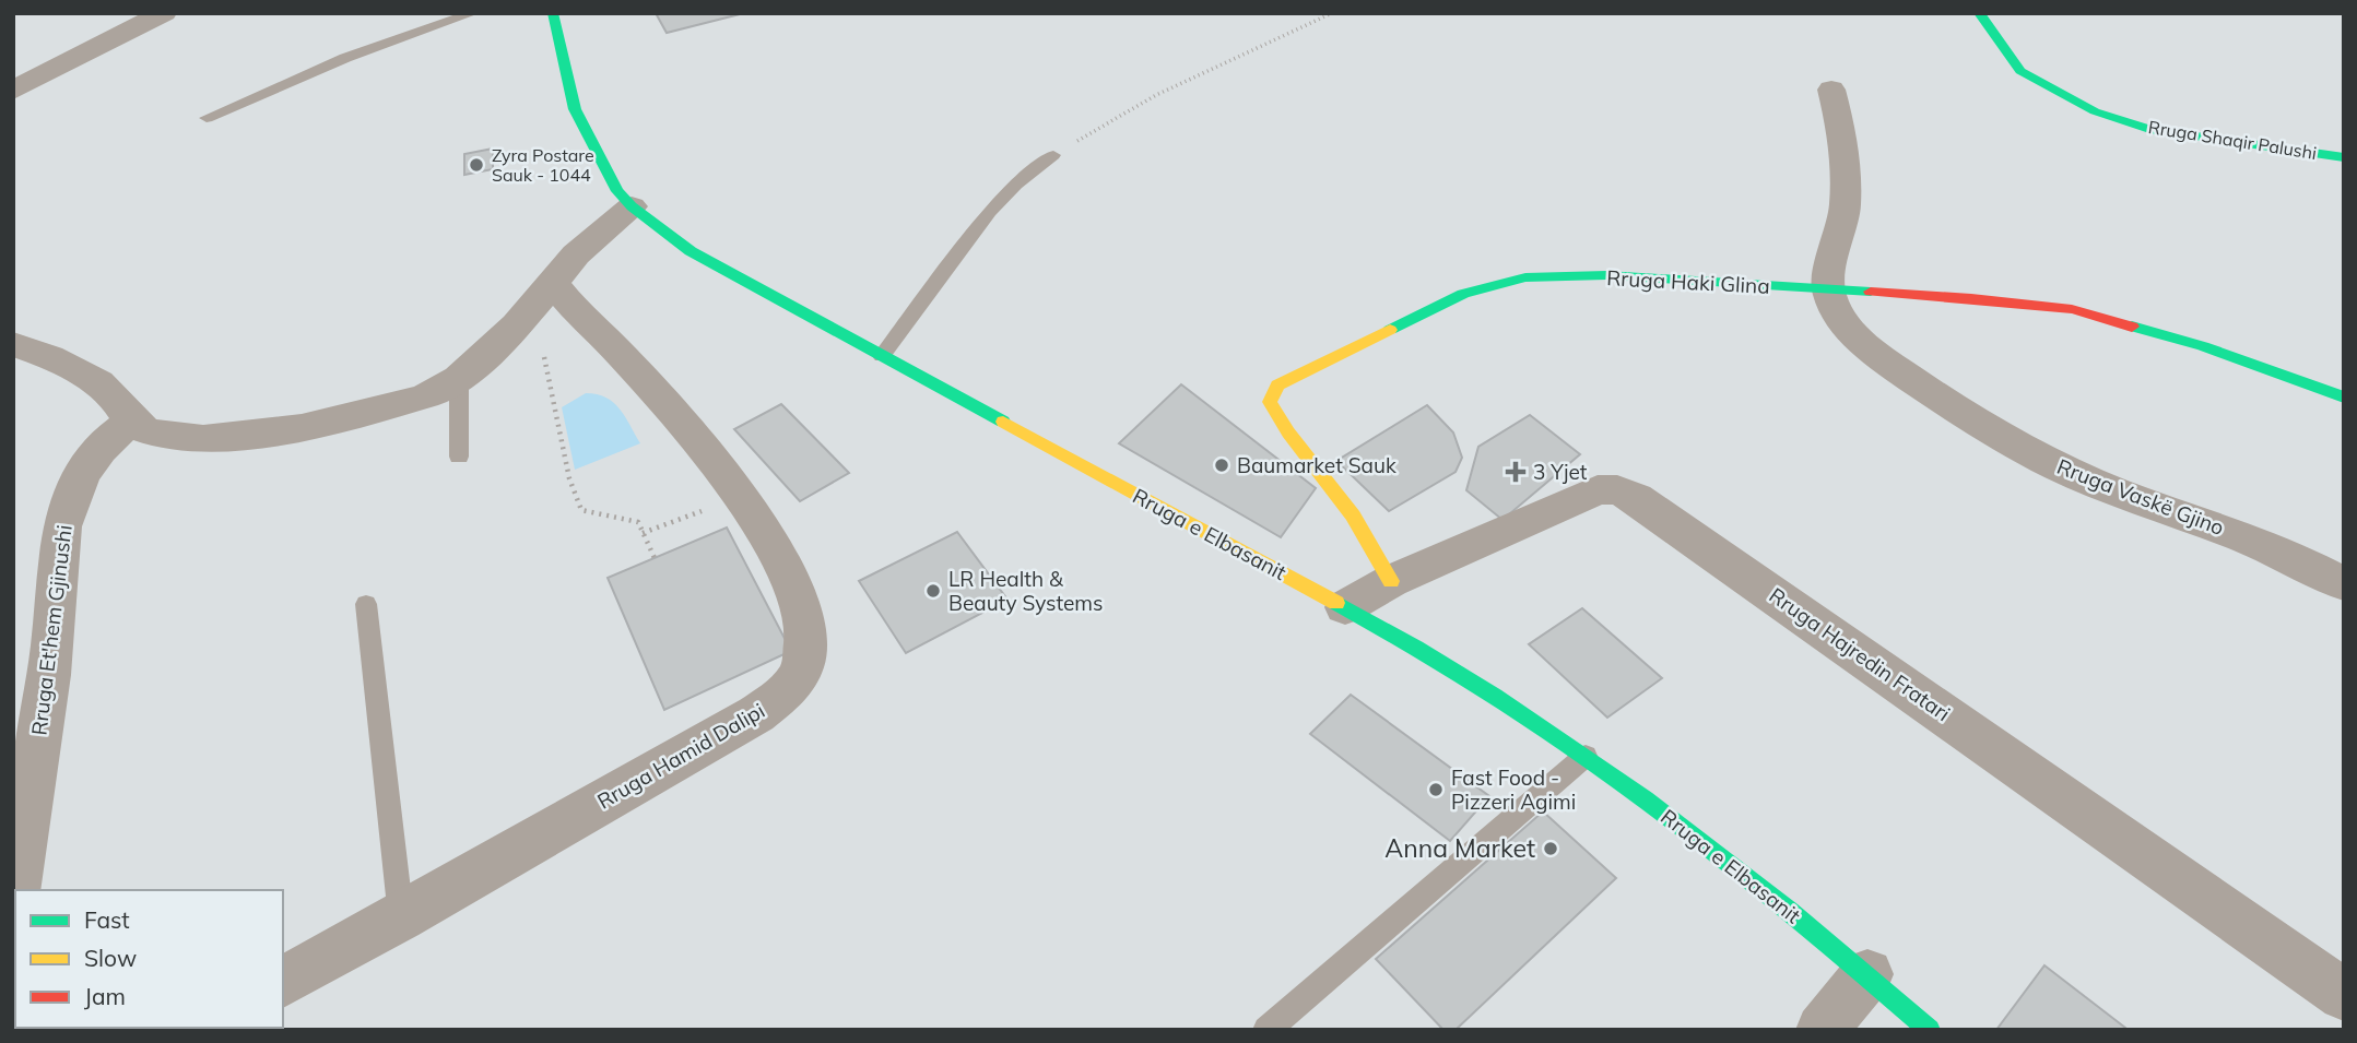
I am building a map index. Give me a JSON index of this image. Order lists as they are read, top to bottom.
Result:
{
  "streets": {
    "main road": ["Rruga Shaqir Palushi", "Rruga Haki Glina", "Rruga e Elbasanit"],
    "street": [
      "Rruga Vaskë Gjino",
      "Rruga Et'hem Gjinushi",
      "Rruga Hajredin Fratari",
      "Rruga Hamid Dalipi"
    ]
  },
  "crossings": [
    ["Rruga Haki Glina", "Rruga Vaskë Gjino"],
    ["Rruga Haki Glina", "Rruga Hajredin Fratari"],
    ["Rruga e Elbasanit", "Rruga Hajredin Fratari"]
  ],
  "places": {
    "other": [
      "Zyra Postare Sauk - 1044",
      "Baumarket Sauk",
      "LR Health & Beauty Systems",
      "Fast Food - Pizzeri Agimi",
      "Anna Market"
    ],
    "health": ["3 Yjet"]
  },
  "legend": ["Fast", "Slow", "Jam"]
}
